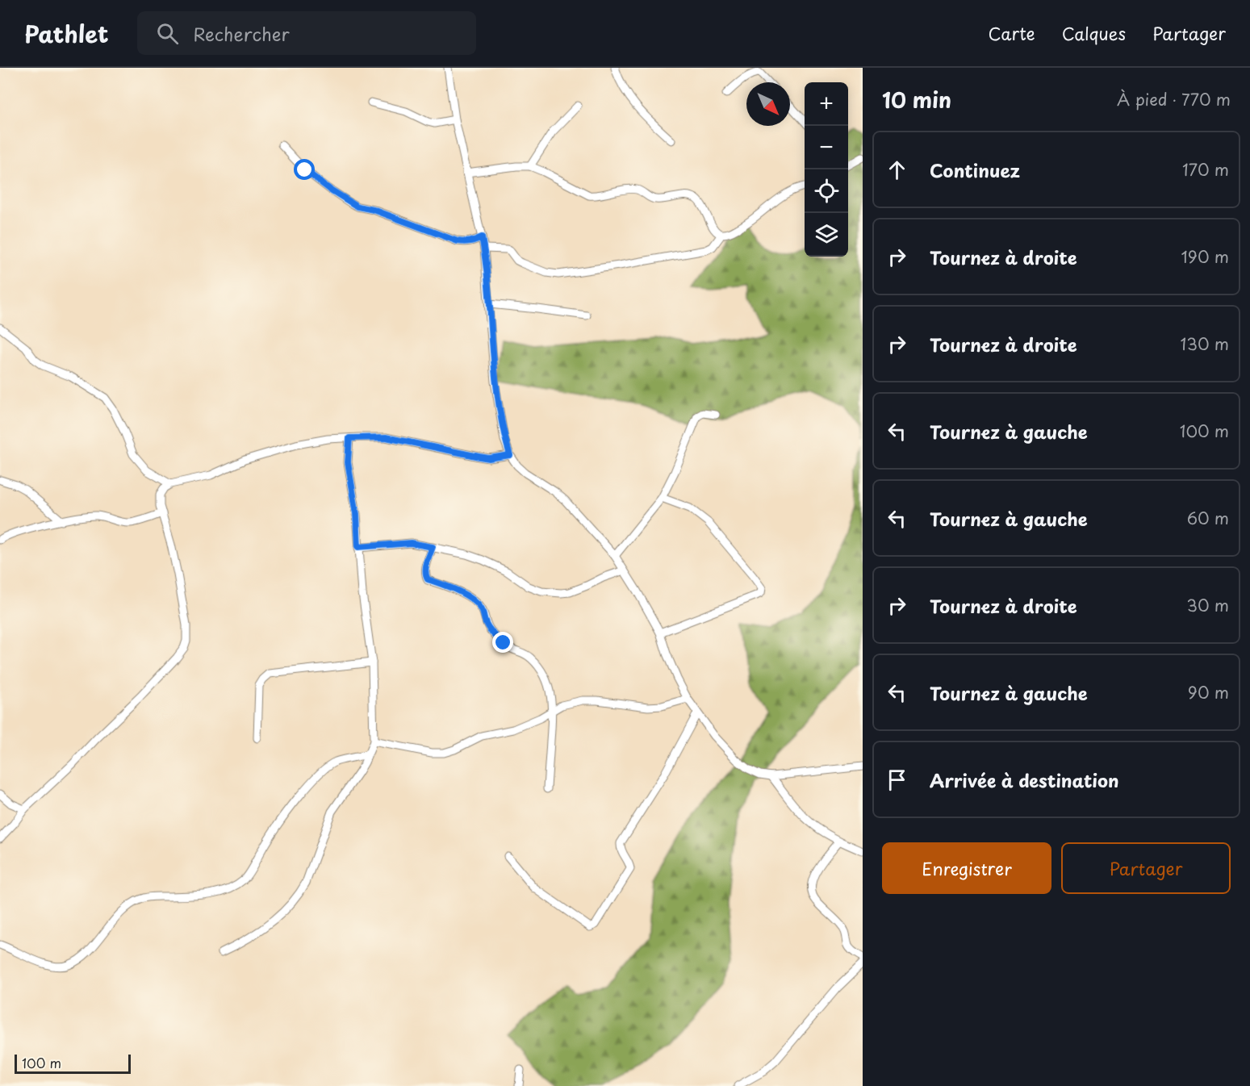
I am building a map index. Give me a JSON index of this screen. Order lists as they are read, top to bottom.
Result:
{
  "scale_bar": "100 m",
  "north": "bottom right",
  "page": {
    "header": "Pathlet",
    "search": "Rechercher",
    "nav": ["Carte", "Calques", "Partager"],
    "heading": ["10 min", "À pied · 770 m"],
    "map_buttons": ["+", "−"],
    "list": [
      ["Continuez", "170 m"],
      ["Tournez à droite", "190 m"],
      ["Tournez à droite", "130 m"],
      ["Tournez à gauche", "100 m"],
      ["Tournez à gauche", "60 m"],
      ["Tournez à droite", "30 m"],
      ["Tournez à gauche", "90 m"],
      "Arrivée à destination"
    ],
    "buttons": ["Enregistrer", "Partager"],
    "scale": "100 m"
  }
}
